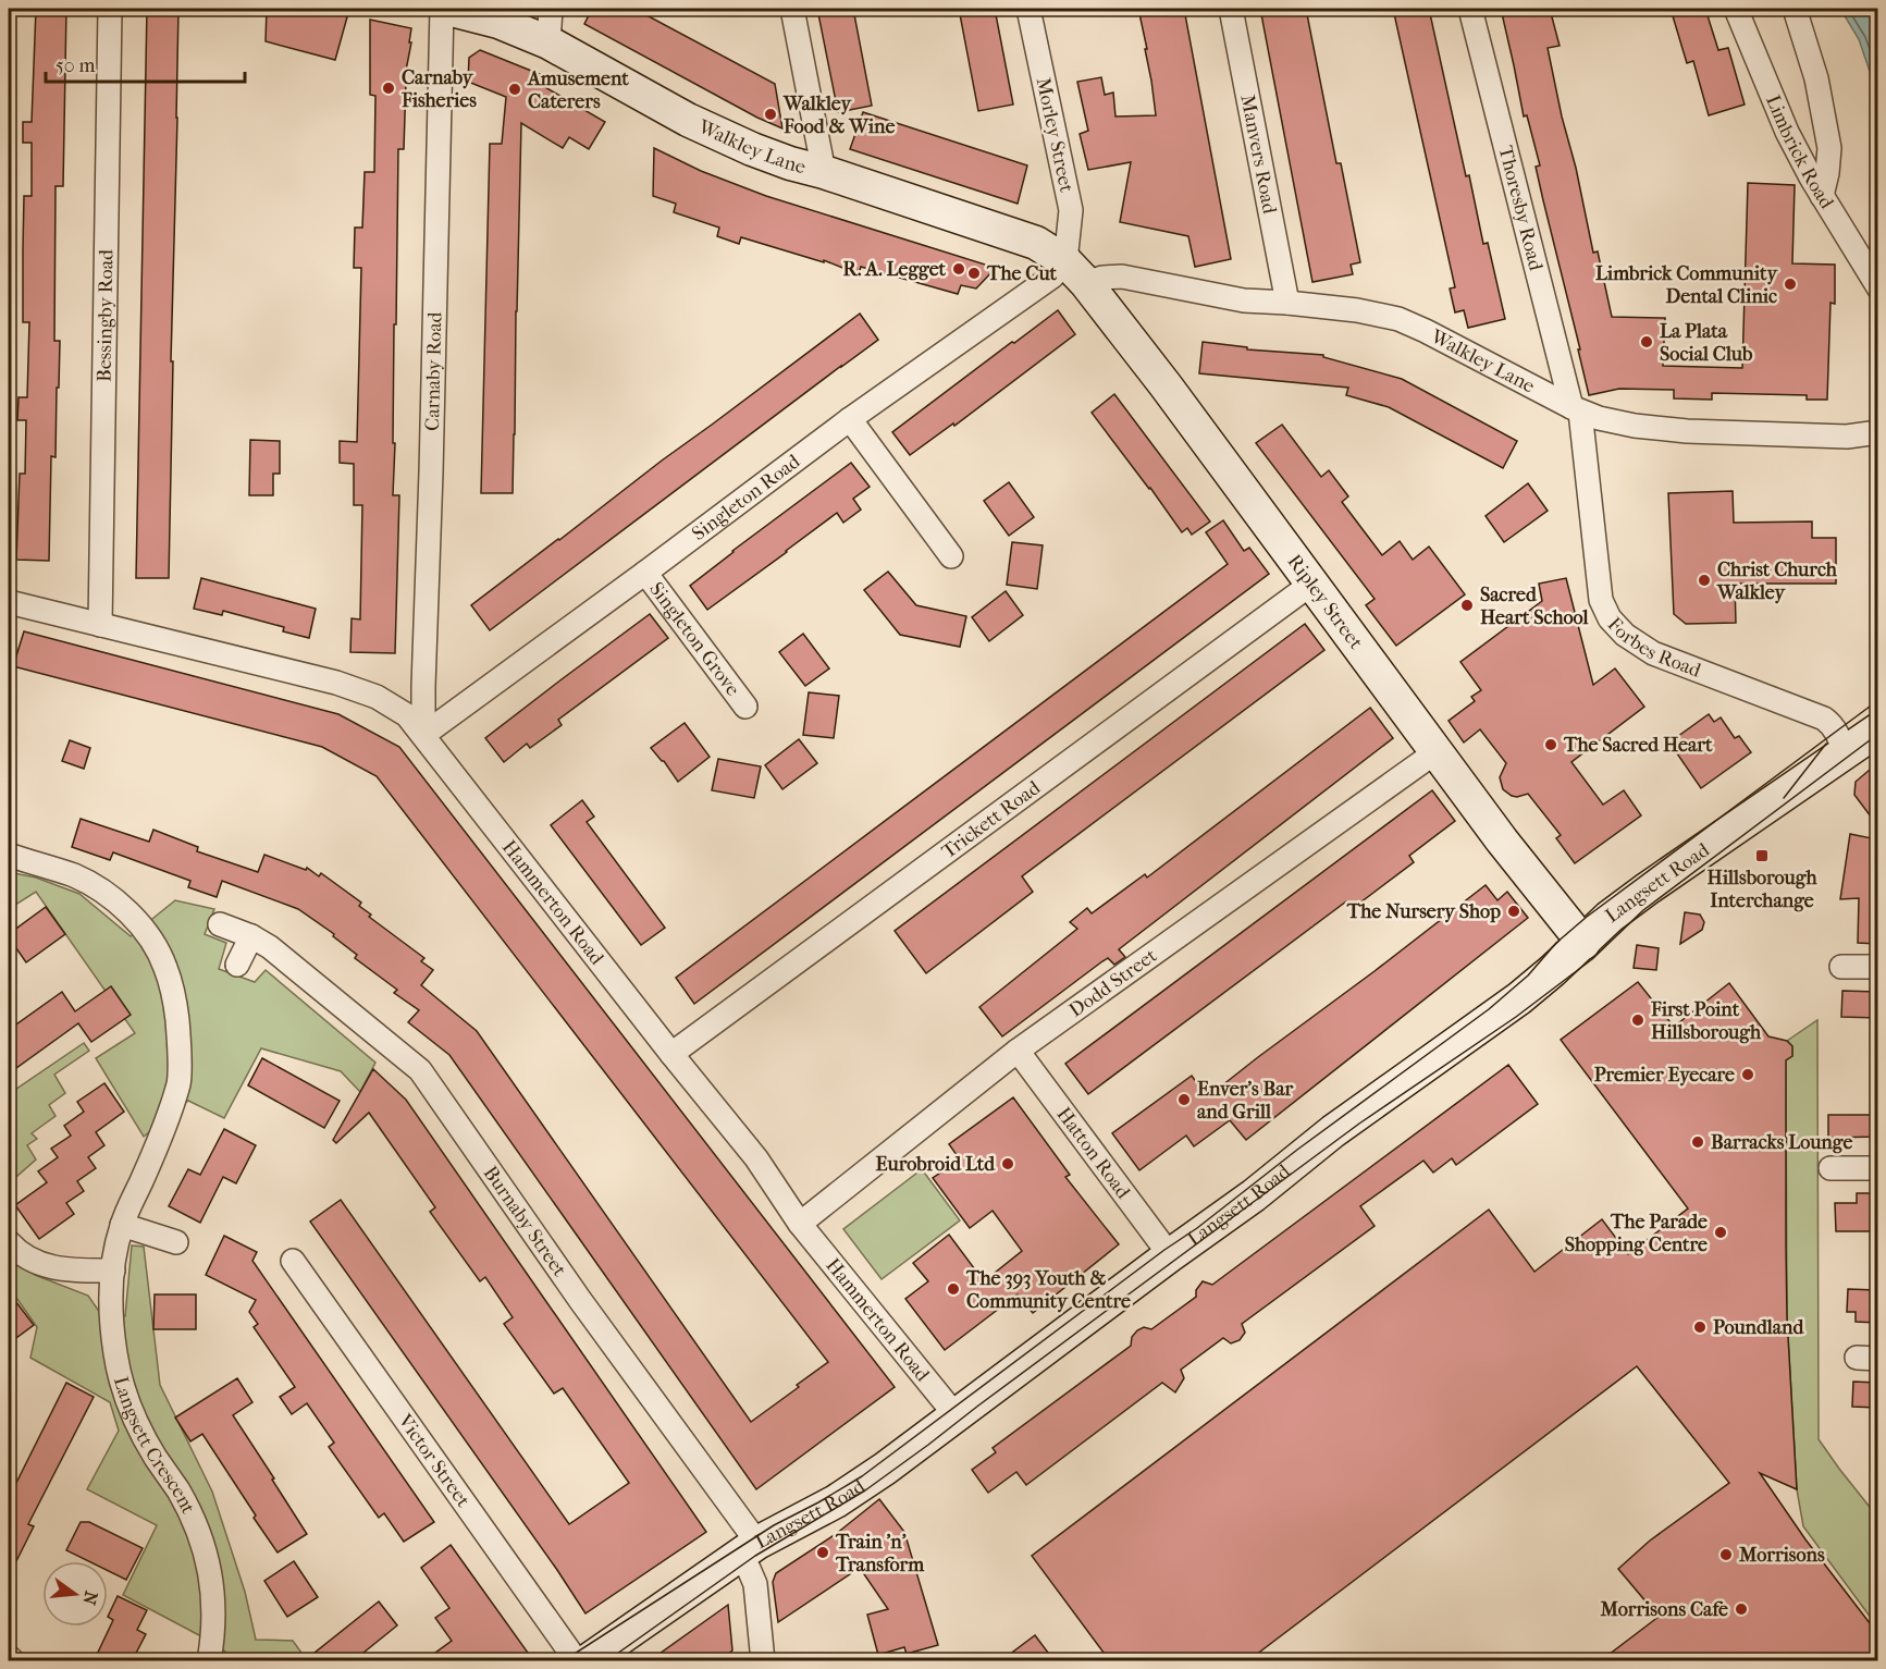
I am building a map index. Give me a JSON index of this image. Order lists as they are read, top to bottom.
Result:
{
  "streets": {
    "street": [
      "Morley Street",
      "Walkley Lane",
      "Limbrick Road",
      "Manvers Road",
      "Thoresby Road",
      "Bessingby Road",
      "Carnaby Road",
      "Singleton Road",
      "Ripley Street",
      "Singleton Grove",
      "Forbes Road",
      "Trickett Road",
      "Langsett Road",
      "Hammerton Road",
      "Dodd Street",
      "Hatton Road",
      "Burnaby Street",
      "Langsett Crescent",
      "Victor Street"
    ]
  },
  "crossings": [
    ["Morley Street", "Walkley Lane"],
    ["Morley Street", "Singleton Road"],
    ["Morley Street", "Ripley Street"],
    ["Walkley Lane", "Manvers Road"],
    ["Walkley Lane", "Thoresby Road"],
    ["Walkley Lane", "Singleton Road"],
    ["Walkley Lane", "Ripley Street"],
    ["Walkley Lane", "Forbes Road"],
    ["Thoresby Road", "Forbes Road"],
    ["Bessingby Road", "Hammerton Road"],
    ["Carnaby Road", "Singleton Road"],
    ["Carnaby Road", "Hammerton Road"],
    ["Singleton Road", "Ripley Street"],
    ["Singleton Road", "Singleton Grove"],
    ["Singleton Road", "Hammerton Road"],
    ["Ripley Street", "Trickett Road"],
    ["Ripley Street", "Langsett Road"],
    ["Ripley Street", "Dodd Street"],
    ["Forbes Road", "Langsett Road"],
    ["Trickett Road", "Hammerton Road"],
    ["Langsett Road", "Hammerton Road"],
    ["Langsett Road", "Hatton Road"],
    ["Langsett Road", "Burnaby Street"],
    ["Langsett Road", "Victor Street"],
    ["Hammerton Road", "Dodd Street"],
    ["Dodd Street", "Hatton Road"]
  ],
  "places": {
    "other": [
      "Carnaby Fisheries",
      "Amusement Caterers",
      "Walkley Food & Wine",
      "R. A. Legget",
      "The Cut",
      "Limbrick Community Dental Clinic",
      "La Plata Social Club",
      "Christ Church Walkley",
      "Sacred Heart School",
      "The Sacred Heart",
      "The Nursery Shop",
      "First Point Hillsborough",
      "Premier Eyecare",
      "Enver's Bar and Grill",
      "Barracks Lounge",
      "Eurobroid Ltd",
      "The Parade Shopping Centre",
      "The 393 Youth & Community Centre",
      "Poundland",
      "Train 'n' Transform",
      "Morrisons",
      "Morrisons Cafe"
    ],
    "transit": ["Hillsborough Interchange"]
  },
  "scale_bar": "50 m",
  "north": "right"
}
